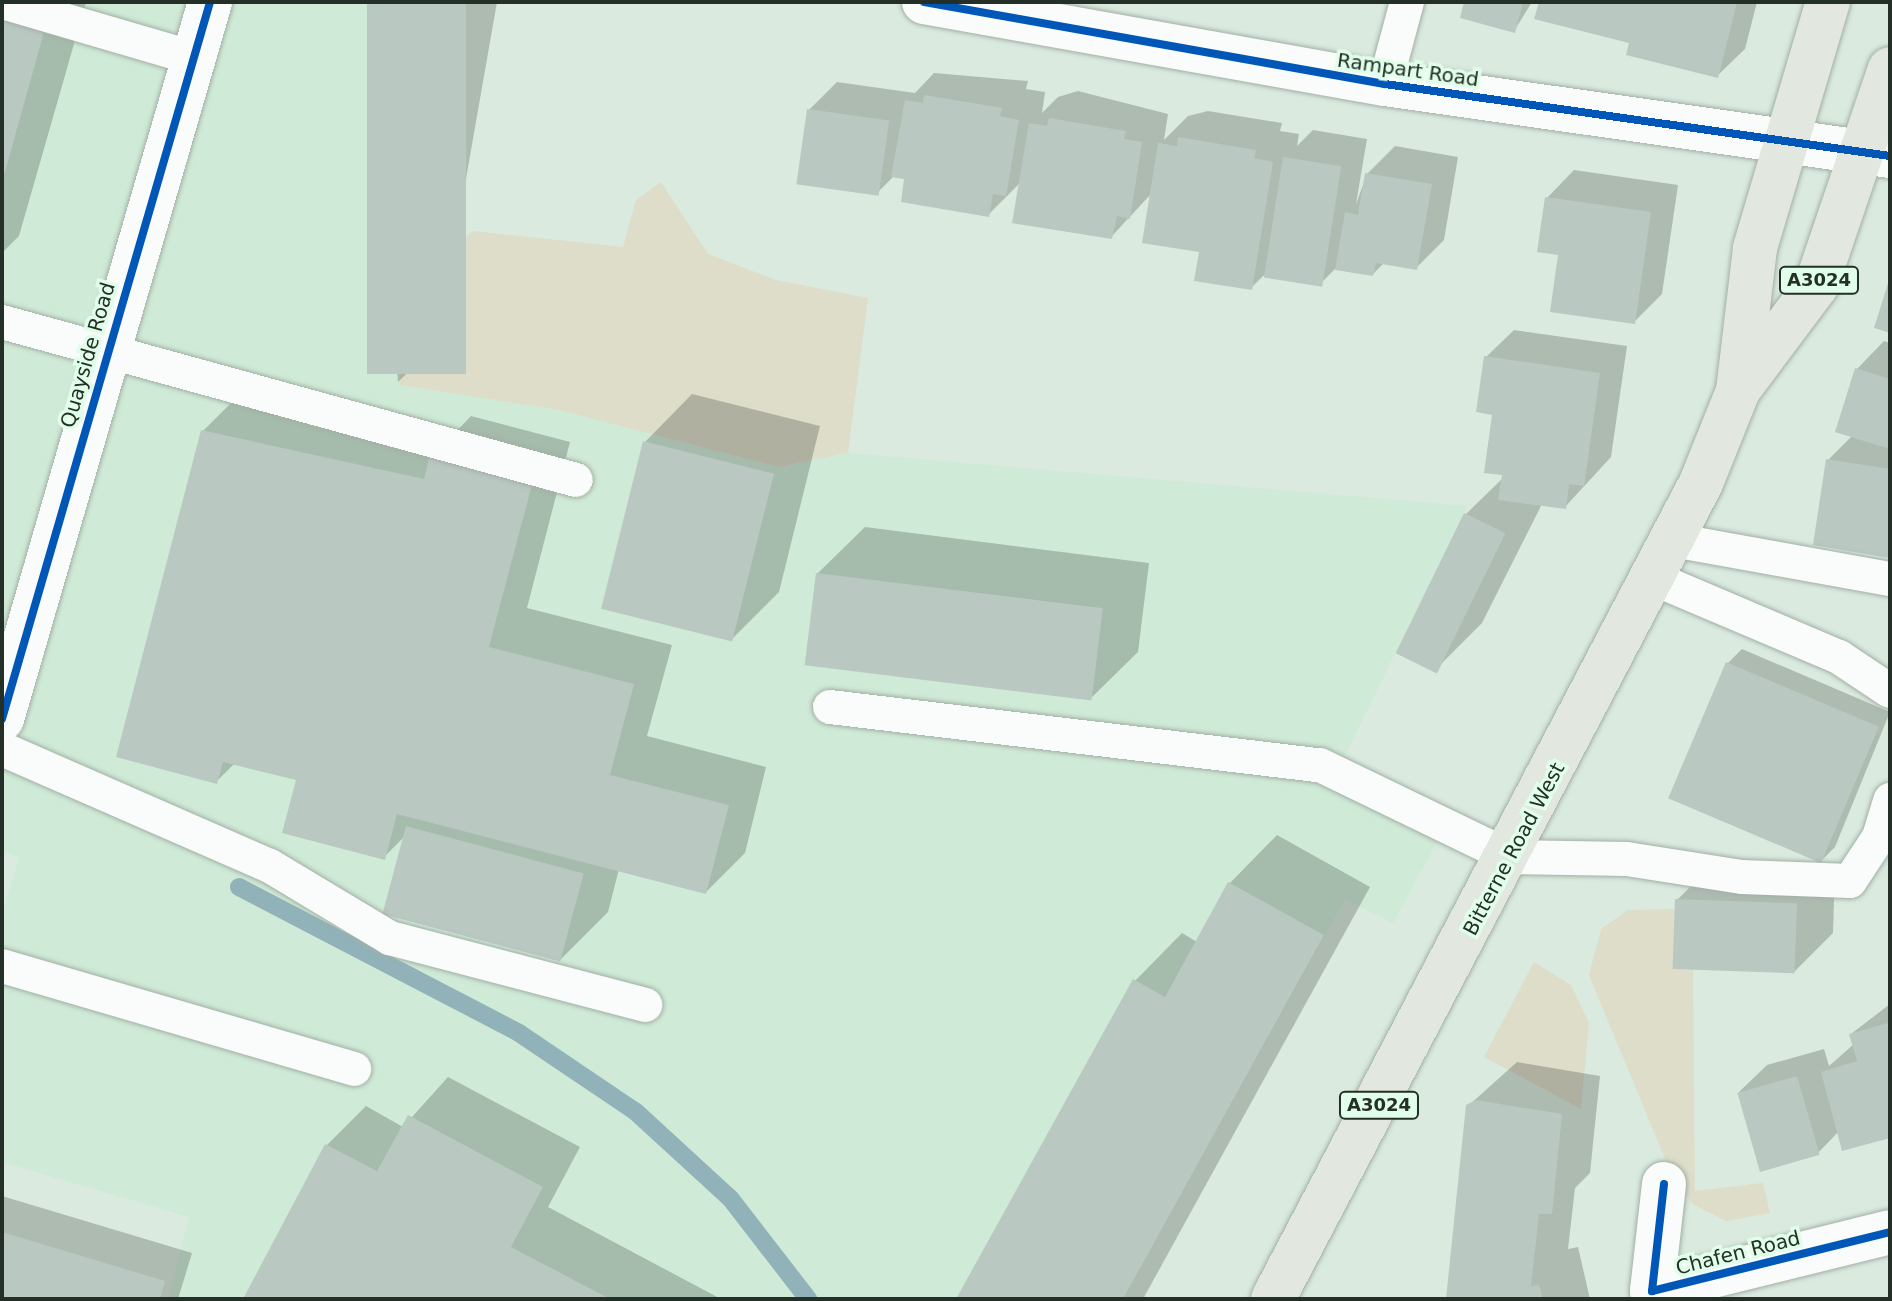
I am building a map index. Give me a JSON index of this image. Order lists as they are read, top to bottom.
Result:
{
  "streets": {
    "main road": ["A3024", "Bitterne Road West"],
    "street": ["Rampart Road", "Quayside Road", "Chafen Road"]
  },
  "crossings": [
    ["Rampart Road", "Bitterne Road West"]
  ]
}
